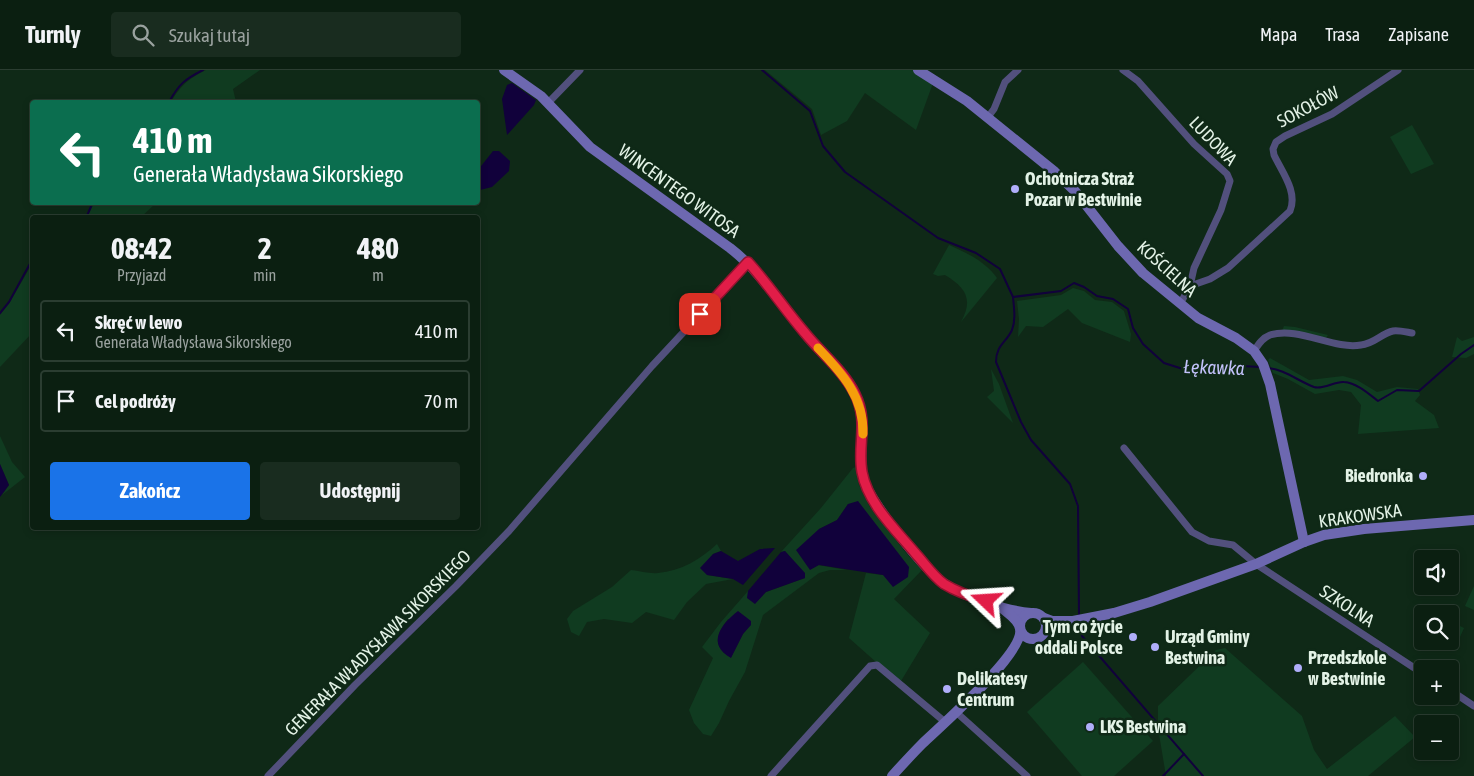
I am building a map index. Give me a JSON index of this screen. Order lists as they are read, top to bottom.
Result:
{
  "streets": {
    "street": [
      "SOKOŁÓW",
      "LUDOWA",
      "WINCENTEGO WITOSA",
      "KOŚCIELNA",
      "KRAKOWSKA",
      "SZKOLNA",
      "GENERAŁA WŁADYSŁAWA SIKORSKIEGO"
    ]
  },
  "crossings": [
    ["SOKOŁÓW", "LUDOWA"],
    ["LUDOWA", "KOŚCIELNA"],
    ["WINCENTEGO WITOSA", "KRAKOWSKA"],
    ["WINCENTEGO WITOSA", "GENERAŁA WŁADYSŁAWA SIKORSKIEGO"],
    ["KOŚCIELNA", "KRAKOWSKA"],
    ["KRAKOWSKA", "SZKOLNA"]
  ],
  "water": ["Łękawka"],
  "places": [
    "Ochotnicza Straż Pozar w Bestwinie",
    "Biedronka",
    "Tym co życie oddali Polsce",
    "Urząd Gminy Bestwina",
    "Przedszkole w Bestwinie",
    "Delikatesy Centrum",
    "LKS Bestwina"
  ],
  "page": {
    "header": "Turnly",
    "search": "Szukaj tutaj",
    "nav": ["Mapa", "Trasa", "Zapisane"],
    "turn": ["410 m", "Generała Władysława Sikorskiego"],
    "eta": [
      "08:42",
      "Przyjazd",
      "2",
      "min",
      "480",
      "m"
    ],
    "list": [
      {
        "name": "Skręć w lewo",
        "note": "Generała Władysława Sikorskiego",
        "value": "410 m"
      },
      {
        "name": "Cel podróży",
        "value": "70 m"
      }
    ],
    "buttons": ["Zakończ", "Udostępnij"],
    "map_buttons": ["+", "−"]
  }
}
